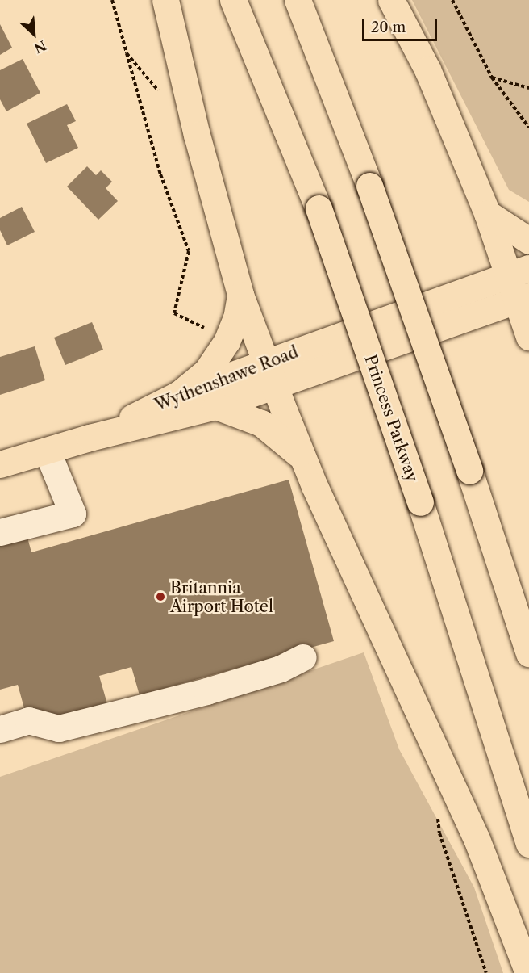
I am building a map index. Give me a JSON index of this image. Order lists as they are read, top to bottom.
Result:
{
  "streets": {
    "main road": ["Wythenshawe Road", "Princess Parkway"]
  },
  "places": ["Britannia Airport Hotel"],
  "scale_bar": "20 m",
  "north": "bottom right"
}
